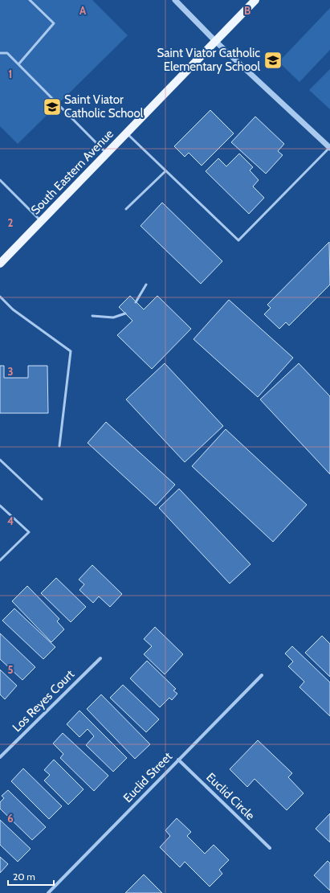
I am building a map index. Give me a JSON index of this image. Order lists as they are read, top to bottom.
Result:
{
  "streets": {
    "main road": ["South Eastern Avenue"],
    "street": ["Los Reyes Court", "Euclid Street", "Euclid Circle"]
  },
  "crossings": [
    ["Euclid Street", "Euclid Circle"]
  ],
  "places": {
    "school or university": ["Saint Viator Catholic Elementary School", "Saint Viator Catholic School"]
  },
  "scale_bar": "20 m",
  "grid": {
    "columns": ["A", "B"],
    "rows": [
      "1",
      "2",
      "3",
      "4",
      "5",
      "6"
    ]
  }
}
